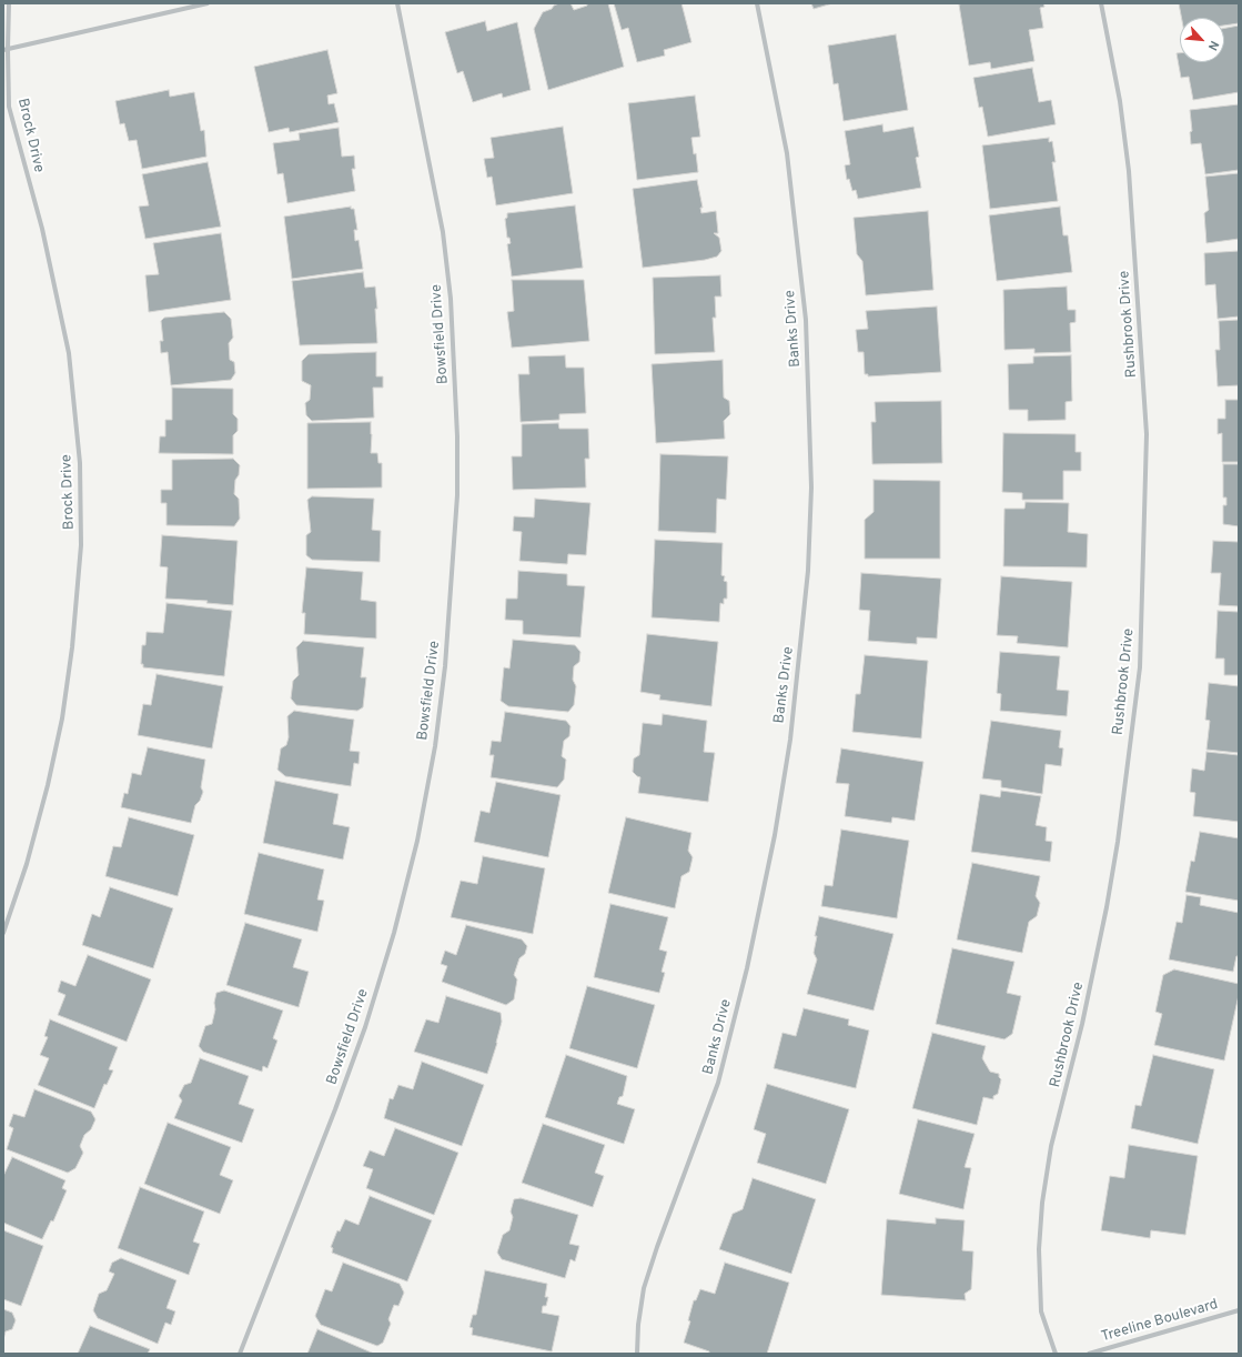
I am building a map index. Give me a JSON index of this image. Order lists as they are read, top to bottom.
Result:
{
  "streets": {
    "street": [
      "Brock Drive",
      "Rushbrook Drive",
      "Banks Drive",
      "Bowsfield Drive",
      "Treeline Boulevard"
    ]
  },
  "north": "bottom right"
}
